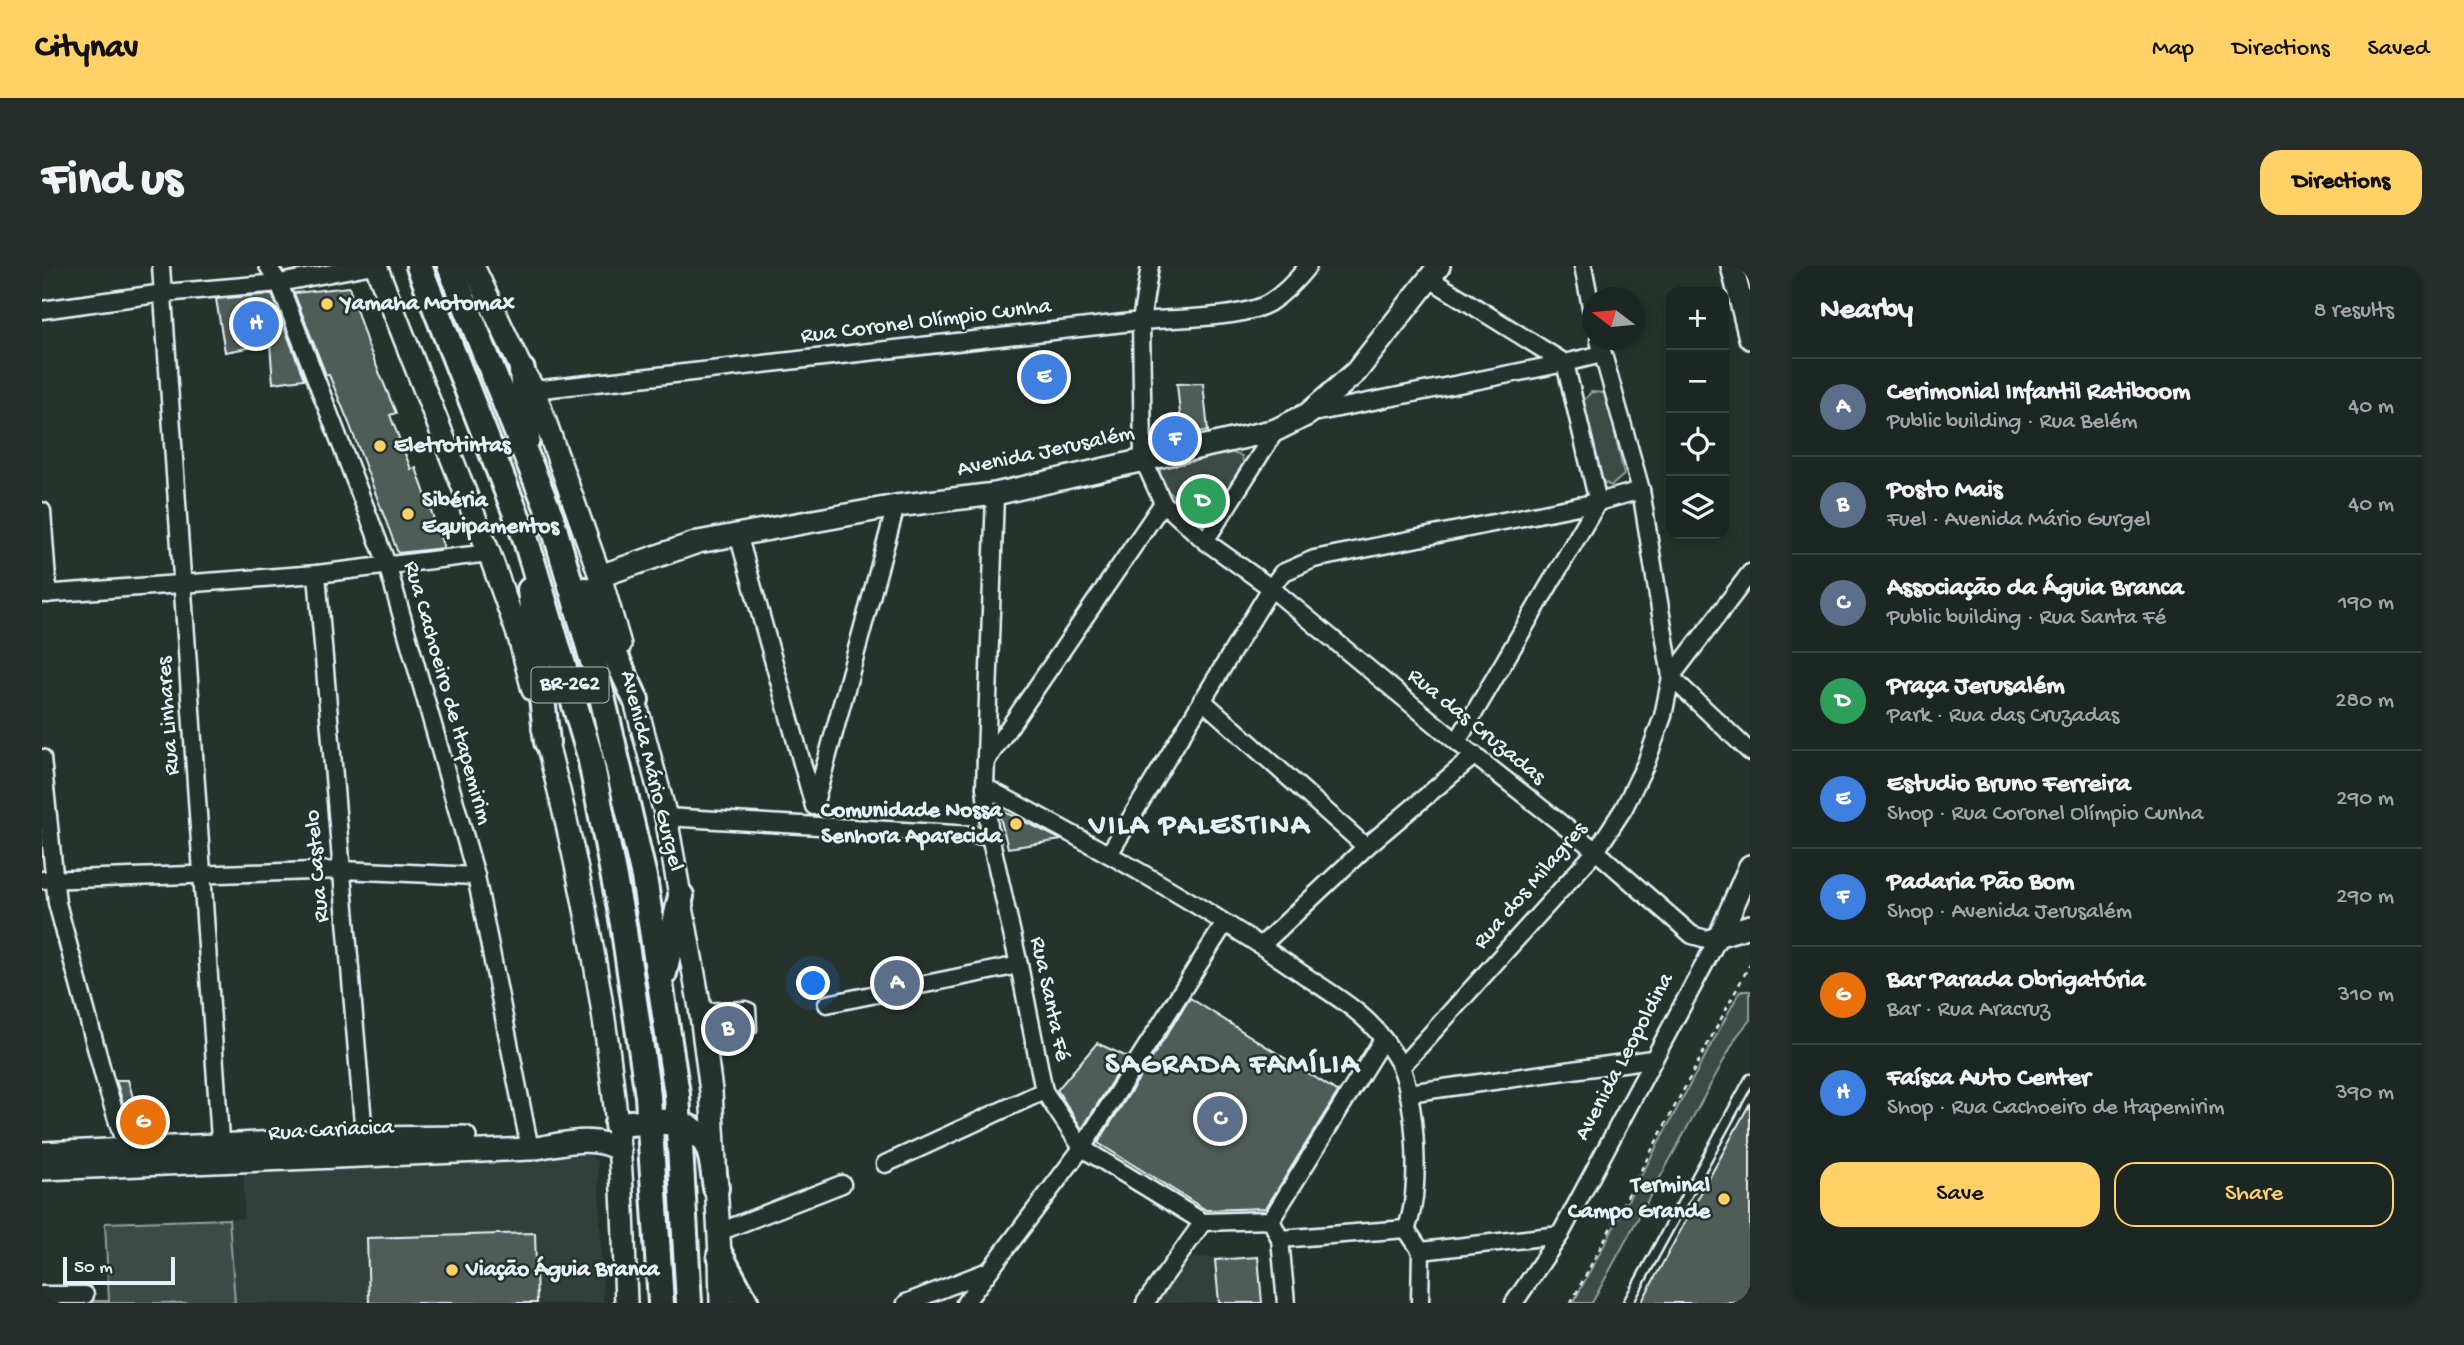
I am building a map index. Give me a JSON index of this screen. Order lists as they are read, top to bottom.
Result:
{
  "streets": {
    "main road": [
      "Avenida Jerusalém",
      "BR-262",
      "Avenida Mário Gurgel",
      "Avenida Leopoldina",
      "Rua Cariacica"
    ],
    "street": [
      "Rua Coronel Olímpio Cunha",
      "Rua Cachoeiro de Itapemirim",
      "Rua Linhares",
      "Rua das Cruzadas",
      "Rua Castelo",
      "Rua dos Milagres",
      "Rua Santa Fé"
    ]
  },
  "crossings": [
    ["Rua Coronel Olímpio Cunha", "Avenida Mário Gurgel"],
    ["Avenida Jerusalém", "Rua das Cruzadas"],
    ["Avenida Jerusalém", "Avenida Mário Gurgel"],
    ["Avenida Jerusalém", "Rua Santa Fé"],
    ["BR-262", "Rua Cariacica"],
    ["Rua Cachoeiro de Itapemirim", "Rua Cariacica"],
    ["Rua Linhares", "Rua Cariacica"],
    ["Rua das Cruzadas", "Rua dos Milagres"],
    ["Rua das Cruzadas", "Avenida Leopoldina"],
    ["Rua Castelo", "Rua Cariacica"]
  ],
  "districts": ["VILA PALESTINA", "SAGRADA FAMÍLIA"],
  "places": [
    "Yamaha Motomax",
    "Eletrotintas",
    "Sibéria Equipamentos",
    "Comunidade Nossa Senhora Aparecida",
    "Terminal Campo Grande",
    "Viação Águia Branca"
  ],
  "scale_bar": "50 m",
  "north": "left",
  "page": {
    "header": "Citynav",
    "nav": ["Map", "Directions", "Saved"],
    "buttons": [
      "Directions",
      ["Save", "Share"]
    ],
    "title": "Find us",
    "heading": ["Nearby", "8 results"],
    "map_buttons": ["+", "−"],
    "pins": [
      "H",
      "E",
      "F",
      "D",
      "A",
      "B",
      "C",
      "G"
    ],
    "list": [
      {
        "mark": "A",
        "name": "Cerimonial Infantil Ratiboom",
        "note": "Public building · Rua Belém",
        "value": "40 m"
      },
      {
        "mark": "B",
        "name": "Posto Mais",
        "note": "Fuel · Avenida Mário Gurgel",
        "value": "40 m"
      },
      {
        "mark": "C",
        "name": "Associação da Águia Branca",
        "note": "Public building · Rua Santa Fé",
        "value": "190 m"
      },
      {
        "mark": "D",
        "name": "Praça Jerusalém",
        "note": "Park · Rua das Cruzadas",
        "value": "280 m"
      },
      {
        "mark": "E",
        "name": "Estudio Bruno Ferreira",
        "note": "Shop · Rua Coronel Olímpio Cunha",
        "value": "290 m"
      },
      {
        "mark": "F",
        "name": "Padaria Pão Bom",
        "note": "Shop · Avenida Jerusalém",
        "value": "290 m"
      },
      {
        "mark": "G",
        "name": "Bar Parada Obrigatória",
        "note": "Bar · Rua Aracruz",
        "value": "310 m"
      },
      {
        "mark": "H",
        "name": "Faísca Auto Center",
        "note": "Shop · Rua Cachoeiro de Itapemirim",
        "value": "390 m"
      }
    ],
    "scale": "50 m"
  }
}
